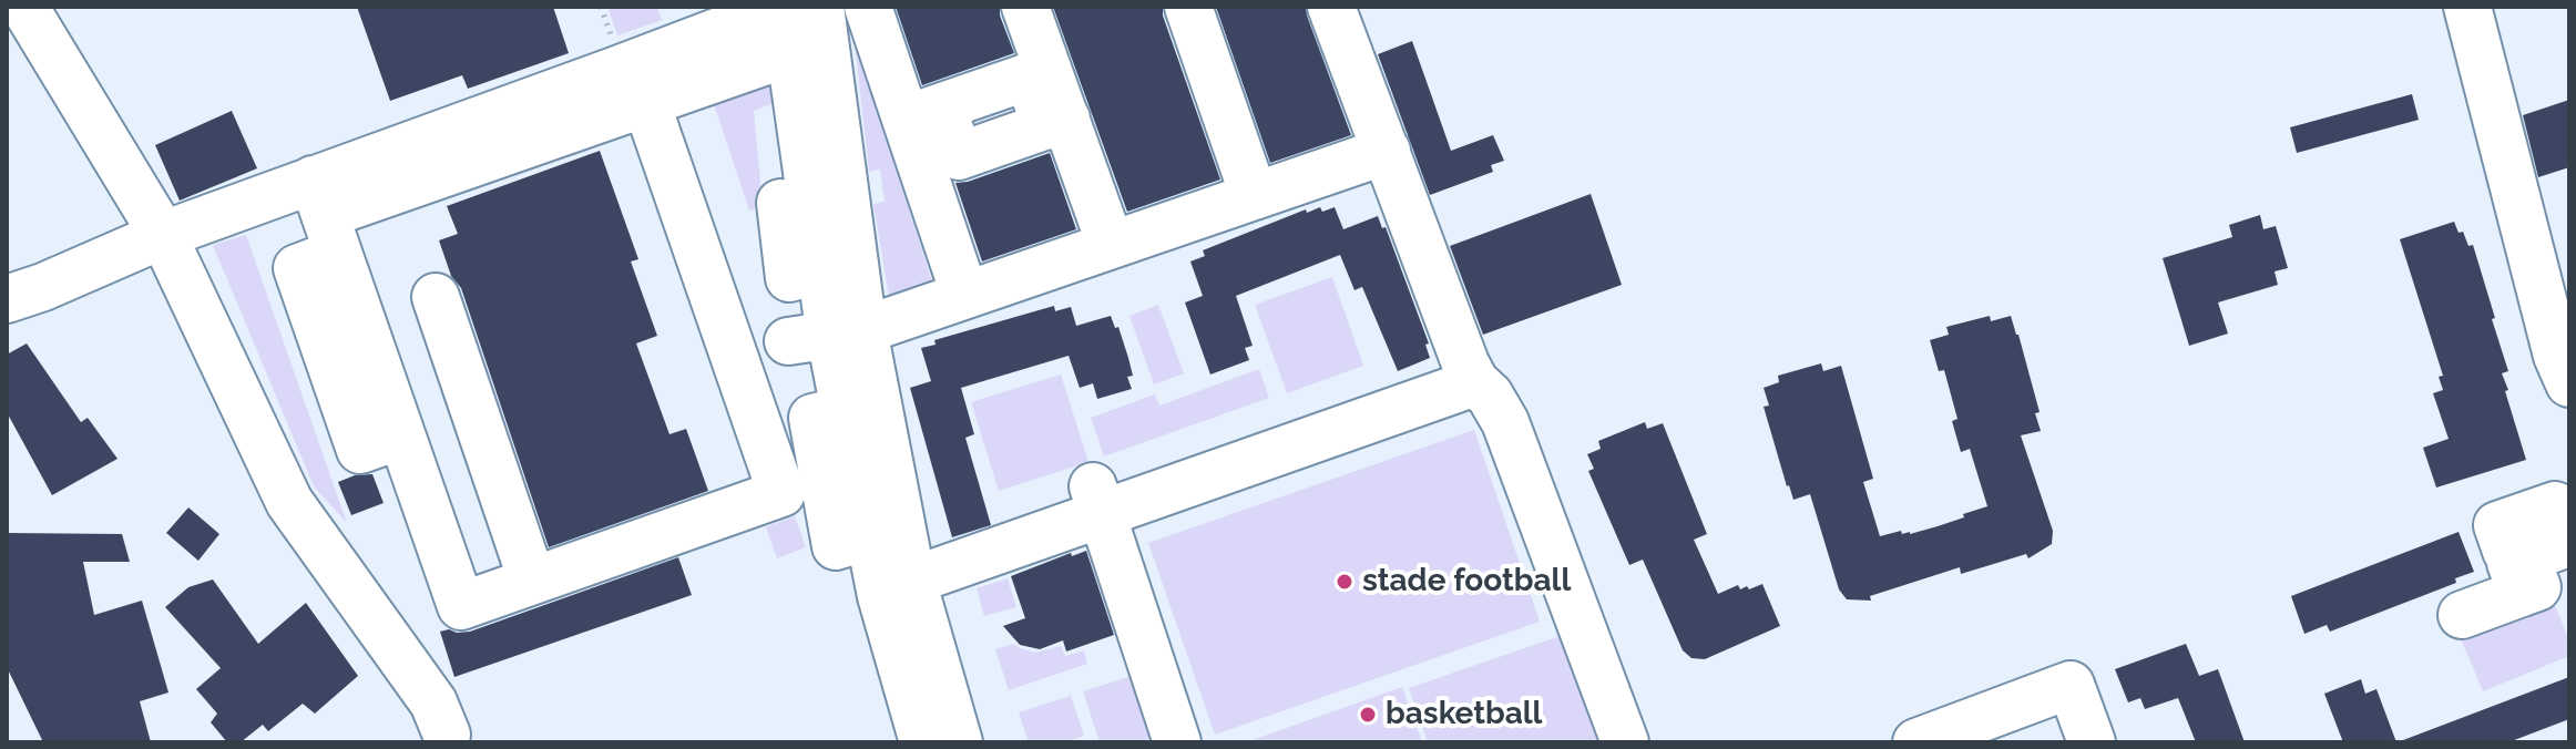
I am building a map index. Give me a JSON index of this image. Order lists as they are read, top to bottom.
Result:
{
  "places": ["stade football", "basketball"]
}
